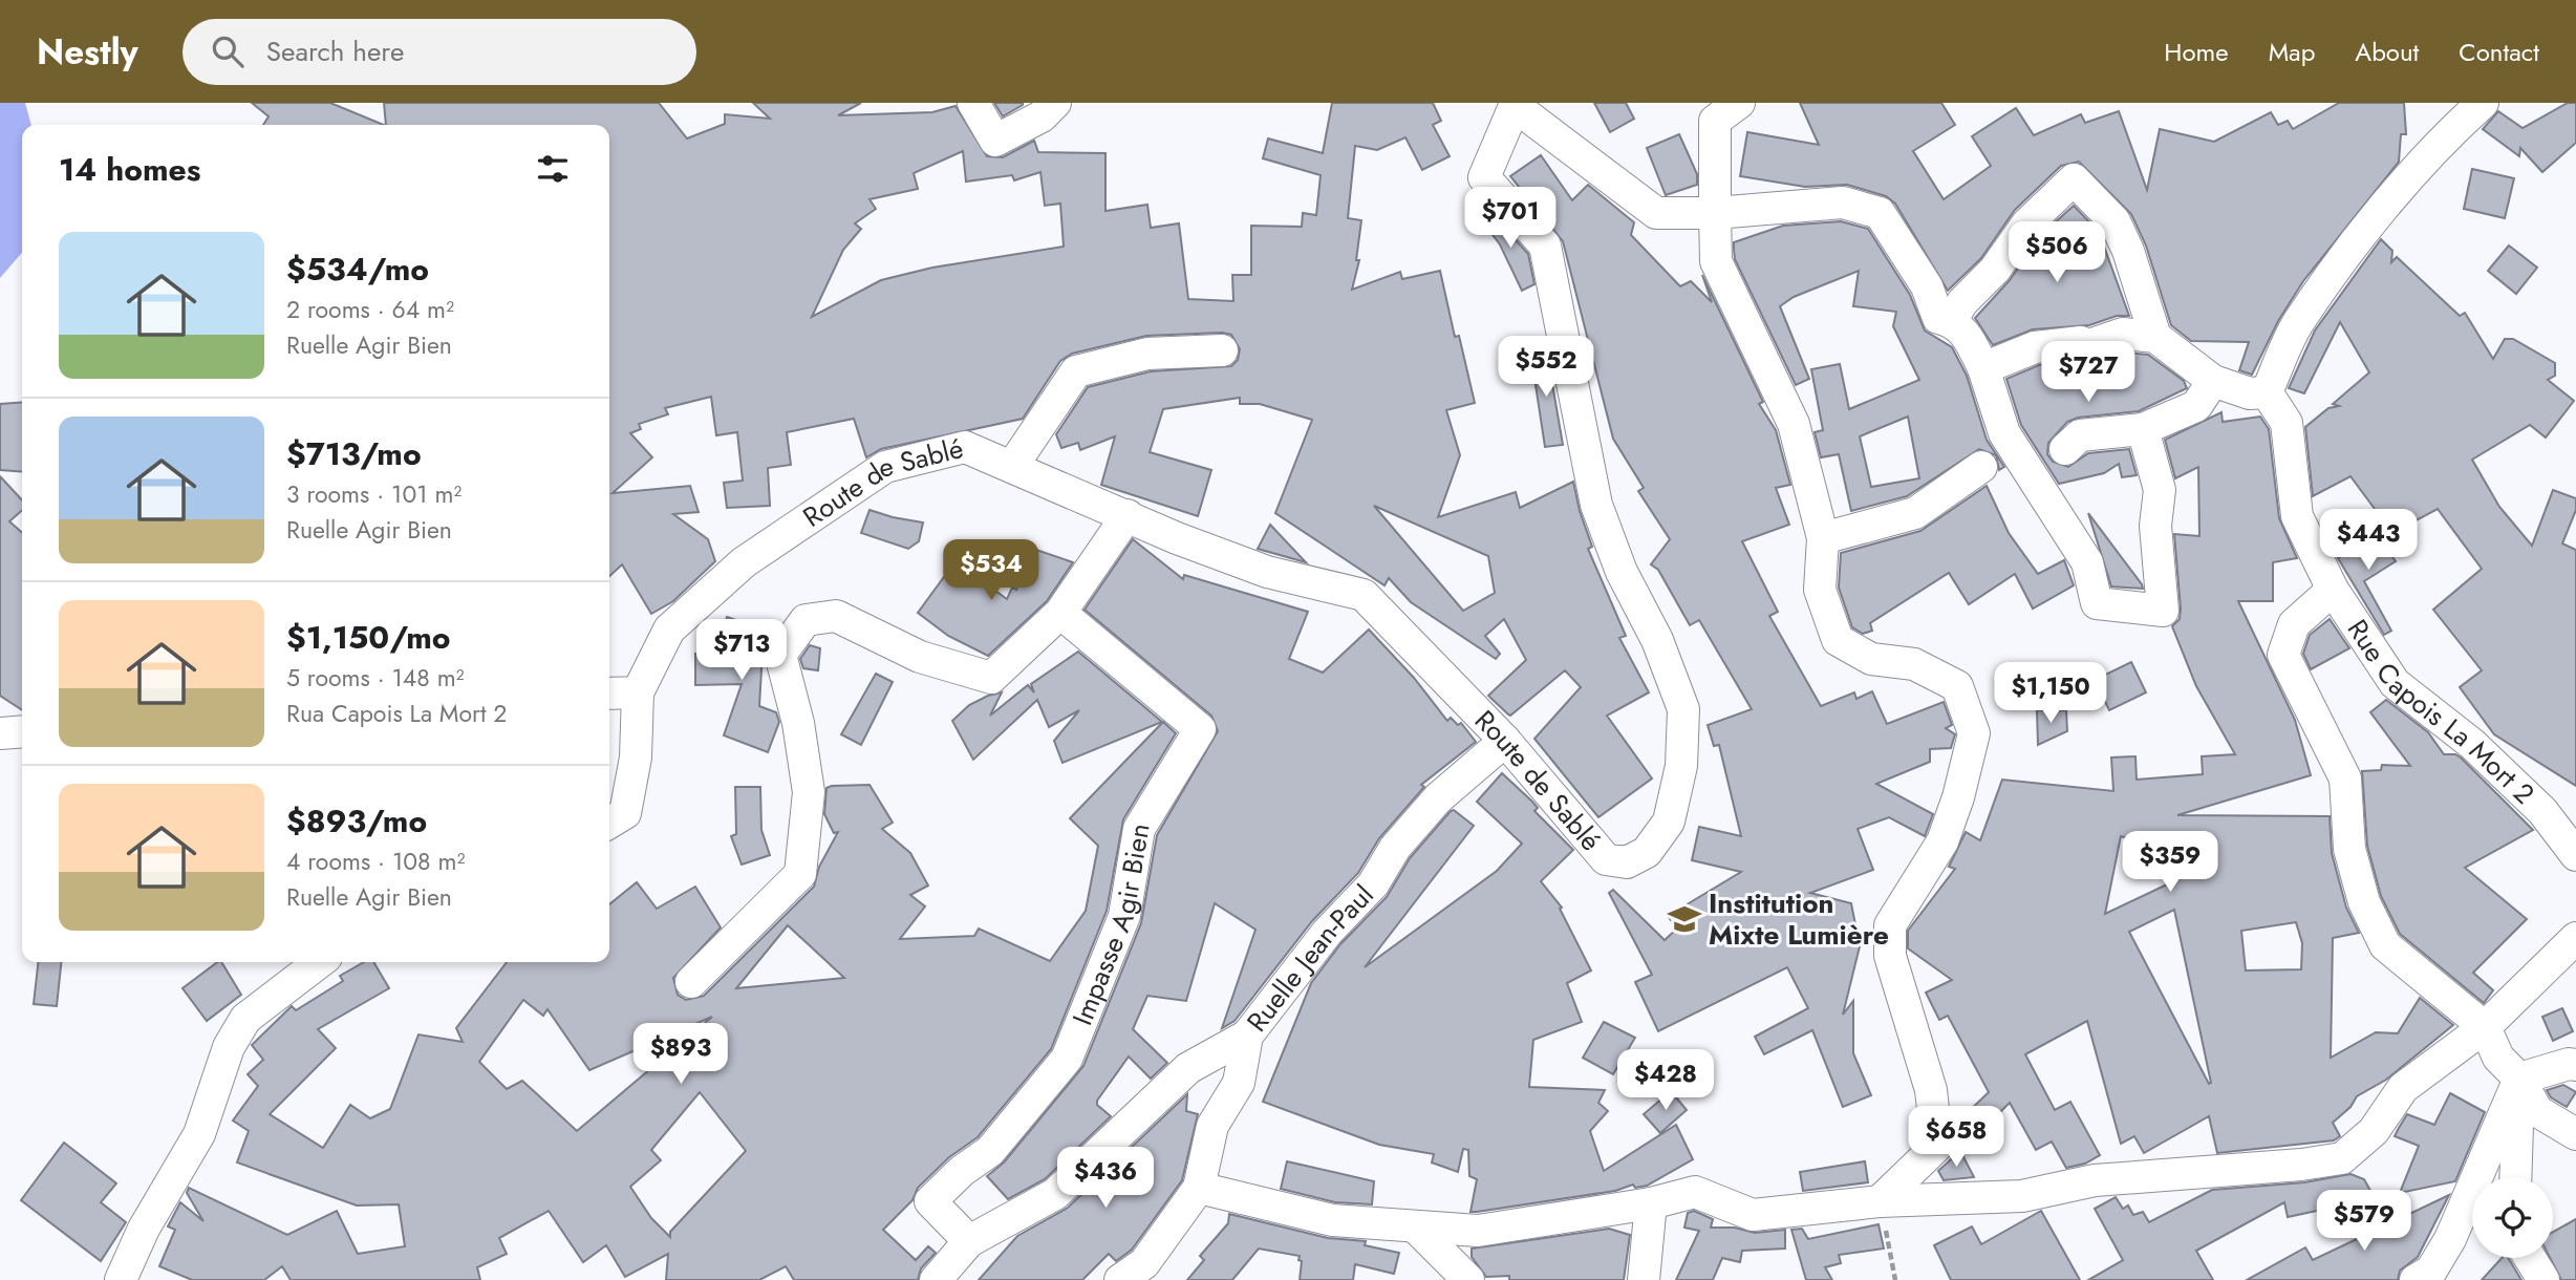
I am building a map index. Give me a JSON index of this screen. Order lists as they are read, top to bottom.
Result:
{
  "streets": {
    "street": [
      "Route de Sablé",
      "Rue Capois La Mort 2",
      "Impasse Agir Bien",
      "Ruelle Jean-Paul"
    ]
  },
  "crossings": [
    ["Route de Sablé", "Ruelle Jean-Paul"]
  ],
  "places": {
    "school or university": ["Institution Mixte Lumière"]
  },
  "page": {
    "header": "Nestly",
    "search": "Search here",
    "nav": [
      "Home",
      "Map",
      "About",
      "Contact"
    ],
    "heading": "14 homes",
    "price": [
      "$701",
      "$506",
      "$552",
      "$727",
      "$443",
      "$534",
      "$713",
      "$1,150",
      "$359",
      "$893",
      "$428",
      "$658",
      "$436",
      "$579"
    ],
    "list": [
      {
        "name": "$534/mo",
        "note": "2 rooms · 64 m² · Ruelle Agir Bien"
      },
      {
        "name": "$713/mo",
        "note": "3 rooms · 101 m² · Ruelle Agir Bien"
      },
      {
        "name": "$1,150/mo",
        "note": "5 rooms · 148 m² · Rua Capois La Mort 2"
      },
      {
        "name": "$893/mo",
        "note": "4 rooms · 108 m² · Ruelle Agir Bien"
      }
    ]
  }
}
